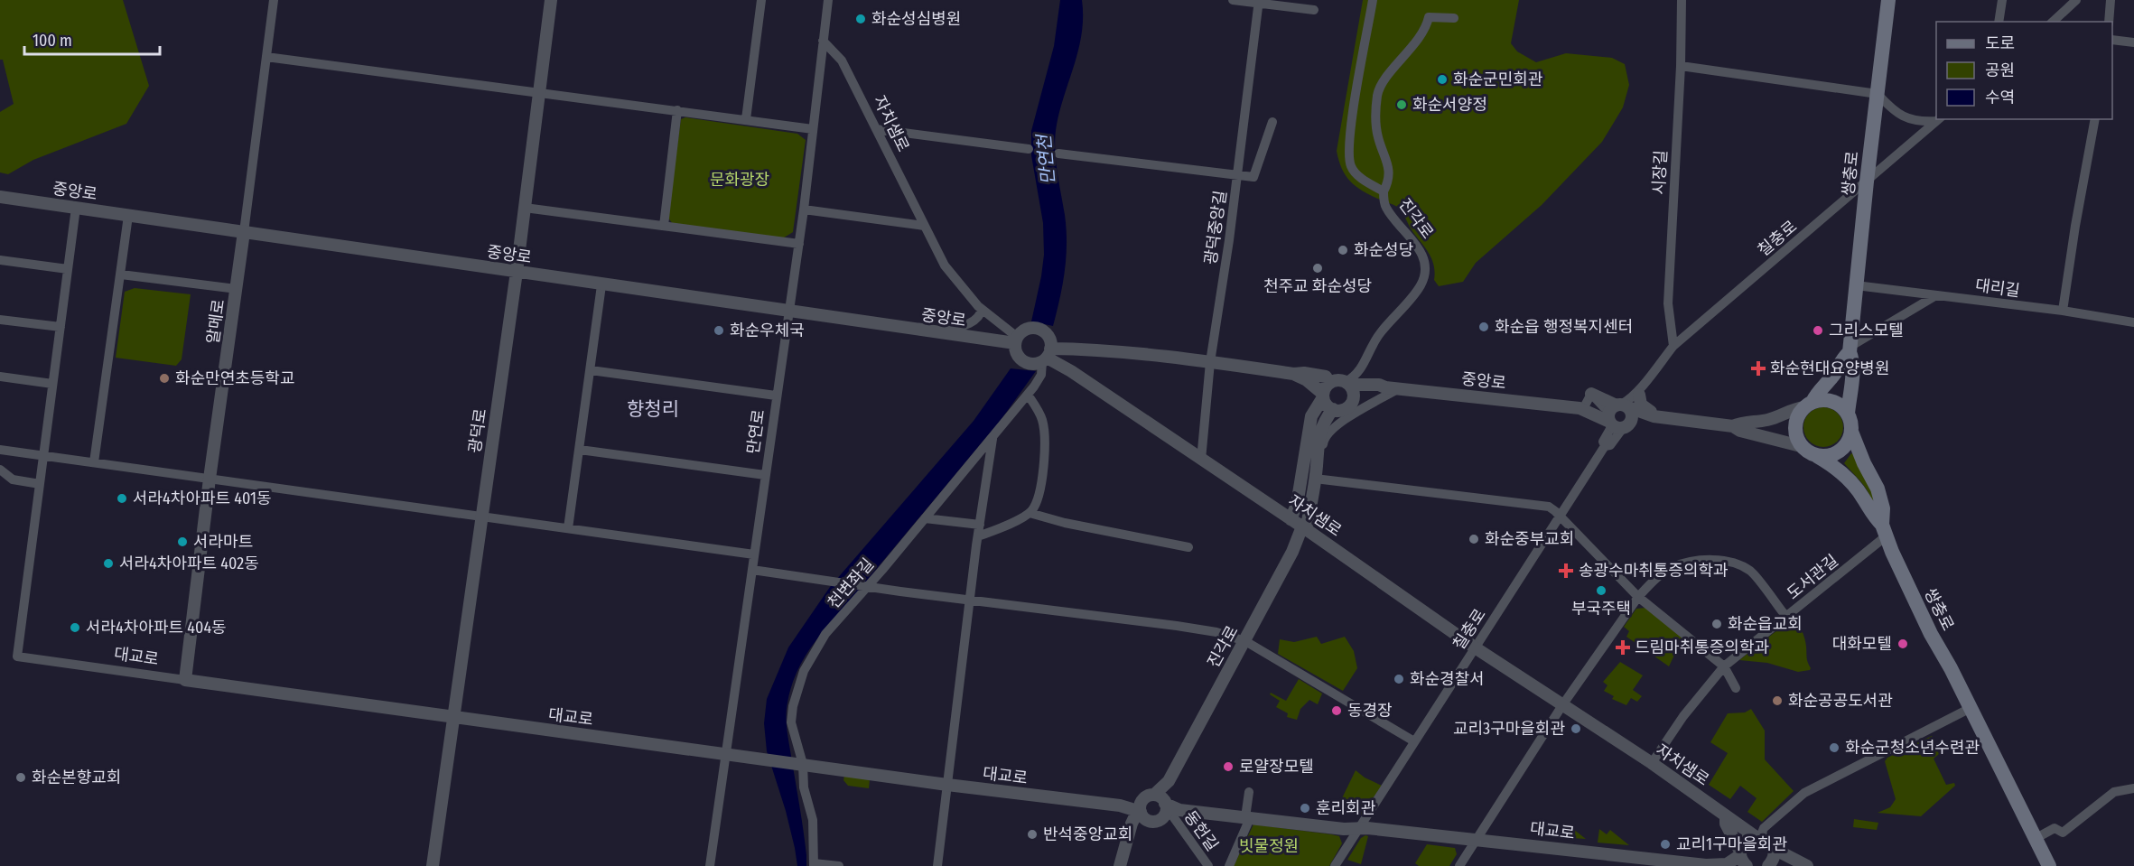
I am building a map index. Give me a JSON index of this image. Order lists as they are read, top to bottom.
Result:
{
  "streets": {
    "main road": ["쌍충로"],
    "street": [
      "자치샘로",
      "시장길",
      "중앙로",
      "진각로",
      "광덕중앙길",
      "칠충로",
      "대리길",
      "알메로",
      "광덕로",
      "만연로",
      "도서관길",
      "천변좌길",
      "대교로",
      "동헌길"
    ]
  },
  "crossings": [
    ["자치샘로", "중앙로"],
    ["자치샘로", "진각로"],
    ["자치샘로", "광덕중앙길"],
    ["자치샘로", "칠충로"],
    ["자치샘로", "만연로"],
    ["자치샘로", "도서관길"],
    ["자치샘로", "천변좌길"],
    ["자치샘로", "대교로"],
    ["시장길", "칠충로"],
    ["쌍충로", "칠충로"],
    ["쌍충로", "대리길"],
    ["쌍충로", "도서관길"],
    ["중앙로", "진각로"],
    ["중앙로", "칠충로"],
    ["중앙로", "알메로"],
    ["중앙로", "광덕로"],
    ["중앙로", "만연로"],
    ["중앙로", "천변좌길"],
    ["진각로", "대교로"],
    ["진각로", "동헌길"],
    ["칠충로", "대교로"],
    ["알메로", "대교로"],
    ["광덕로", "대교로"],
    ["만연로", "대교로"],
    ["천변좌길", "대교로"],
    ["대교로", "동헌길"]
  ],
  "districts": ["향청리"],
  "water": ["만연천"],
  "parks": ["문화광장", "빗물정원"],
  "places": {
    "other": [
      "화순성심병원",
      "화순군민회관",
      "화순서양정",
      "화순성당",
      "천주교 화순성당",
      "화순읍 행정복지센터",
      "화순우체국",
      "그리스모텔",
      "화순만연초등학교",
      "서라4차아파트 401동",
      "화순중부교회",
      "서라마트",
      "서라4차아파트 402동",
      "부국주택",
      "화순읍교회",
      "서라4차아파트 404동",
      "대화모텔",
      "화순경찰서",
      "화순공공도서관",
      "동경장",
      "교리3구마을회관",
      "화순군청소년수련관",
      "로얄장모텔",
      "화순본향교회",
      "훈리회관",
      "반석중앙교회",
      "교리1구마을회관"
    ],
    "health": ["화순현대요양병원", "송광수마취통증의학과", "드림마취통증의학과"]
  },
  "legend": ["도로", "공원", "수역"],
  "scale_bar": "100 m"
}
